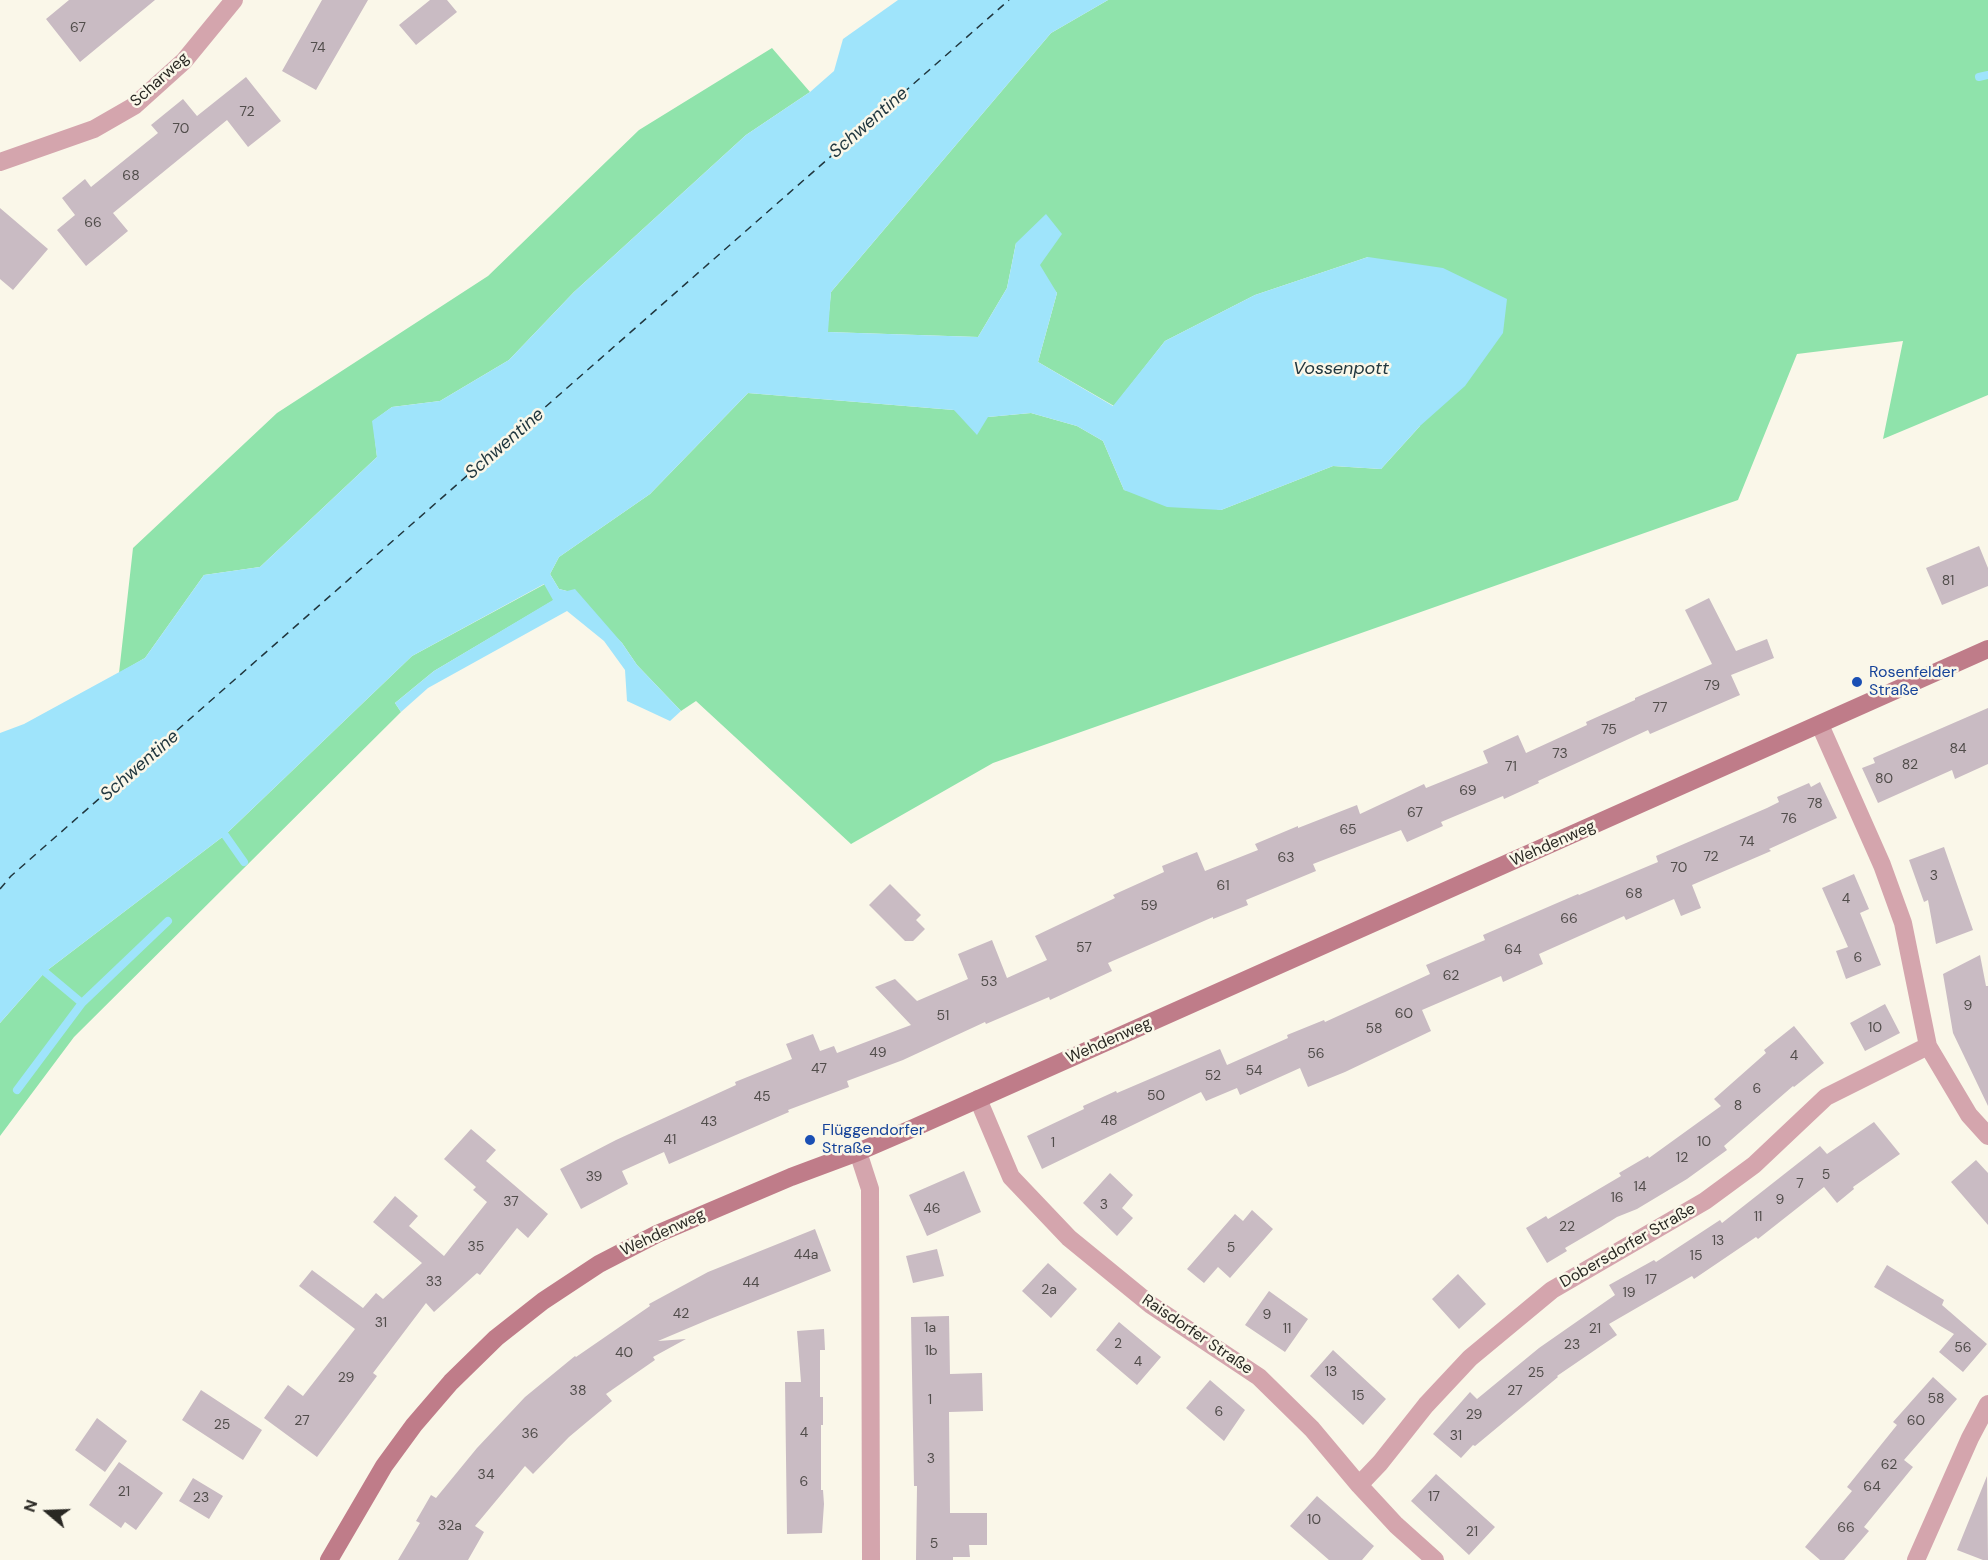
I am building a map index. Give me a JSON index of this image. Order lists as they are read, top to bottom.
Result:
{
  "streets": {
    "main road": ["Wehdenweg"],
    "street": ["Scharweg", "Dobersdorfer Straße", "Raisdorfer Straße"]
  },
  "crossings": [
    ["Wehdenweg", "Raisdorfer Straße"],
    ["Dobersdorfer Straße", "Raisdorfer Straße"]
  ],
  "water": ["Schwentine", "Vossenpott"],
  "places": ["Rosenfelder Straße", "Flüggendorfer Straße"],
  "house_numbers": [
    "67",
    "74",
    "72",
    "70",
    "68",
    "66",
    "81",
    "79",
    "77",
    "75",
    "84",
    "73",
    "82",
    "71",
    "80",
    "69",
    "78",
    "67",
    "76",
    "65",
    "74",
    "72",
    "63",
    "70",
    "3",
    "61",
    "68",
    "4",
    "59",
    "66",
    "57",
    "64",
    "6",
    "62",
    "53",
    "9",
    "60",
    "51",
    "10",
    "58",
    "49",
    "56",
    "4",
    "47",
    "54",
    "52",
    "6",
    "50",
    "45",
    "8",
    "48",
    "43",
    "41",
    "10",
    "1",
    "12",
    "5",
    "39",
    "7",
    "14",
    "16",
    "9",
    "37",
    "3",
    "46",
    "11",
    "22",
    "13",
    "35",
    "5",
    "44a",
    "15",
    "17",
    "33",
    "44",
    "2a",
    "19",
    "42",
    "9",
    "31",
    "1a",
    "11",
    "21",
    "2",
    "23",
    "56",
    "1b",
    "40",
    "4",
    "13",
    "25",
    "29",
    "38",
    "27",
    "15",
    "58",
    "1",
    "6",
    "29",
    "27",
    "60",
    "25",
    "4",
    "36",
    "31",
    "3",
    "62",
    "34",
    "6",
    "64",
    "21",
    "17",
    "23",
    "10",
    "32a",
    "66",
    "21",
    "5"
  ],
  "north": "left"
}
